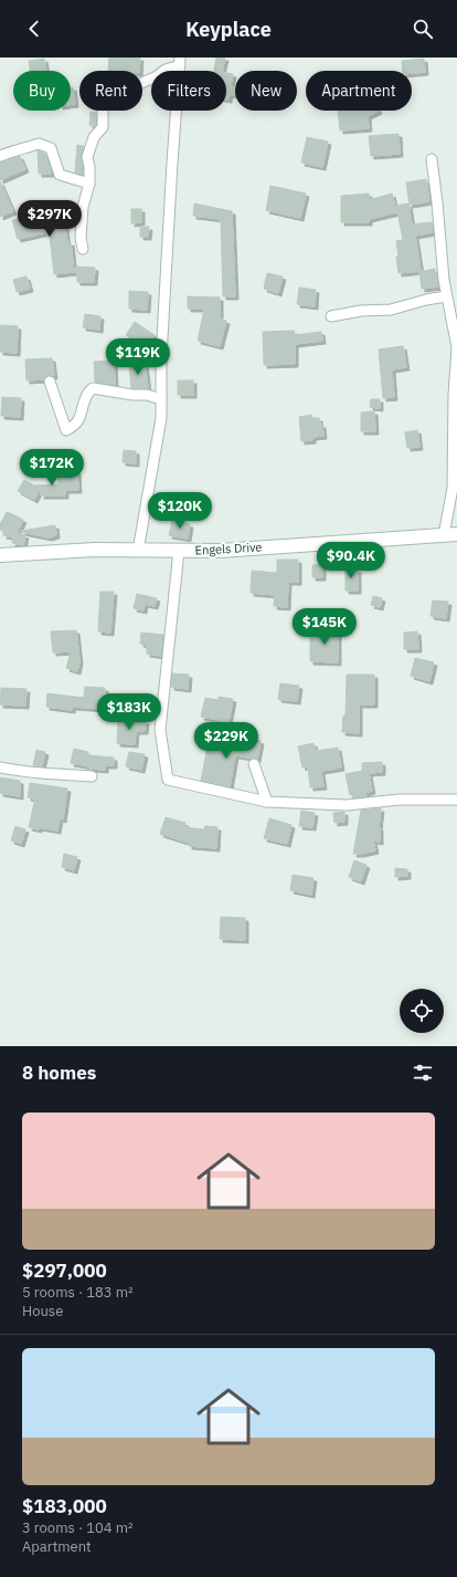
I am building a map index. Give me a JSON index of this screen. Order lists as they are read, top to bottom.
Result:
{
  "streets": {
    "street": ["Engels Drive"]
  },
  "page": {
    "header": "Keyplace",
    "chip": [
      "Buy",
      "Rent",
      "Filters",
      "New",
      "Apartment"
    ],
    "price": [
      "$297K",
      "$119K",
      "$172K",
      "$120K",
      "$90.4K",
      "$145K",
      "$183K",
      "$229K"
    ],
    "heading": "8 homes",
    "list": [
      {
        "name": "$297,000",
        "note": "5 rooms · 183 m² · House"
      },
      {
        "name": "$183,000",
        "note": "3 rooms · 104 m² · Apartment"
      }
    ]
  }
}
